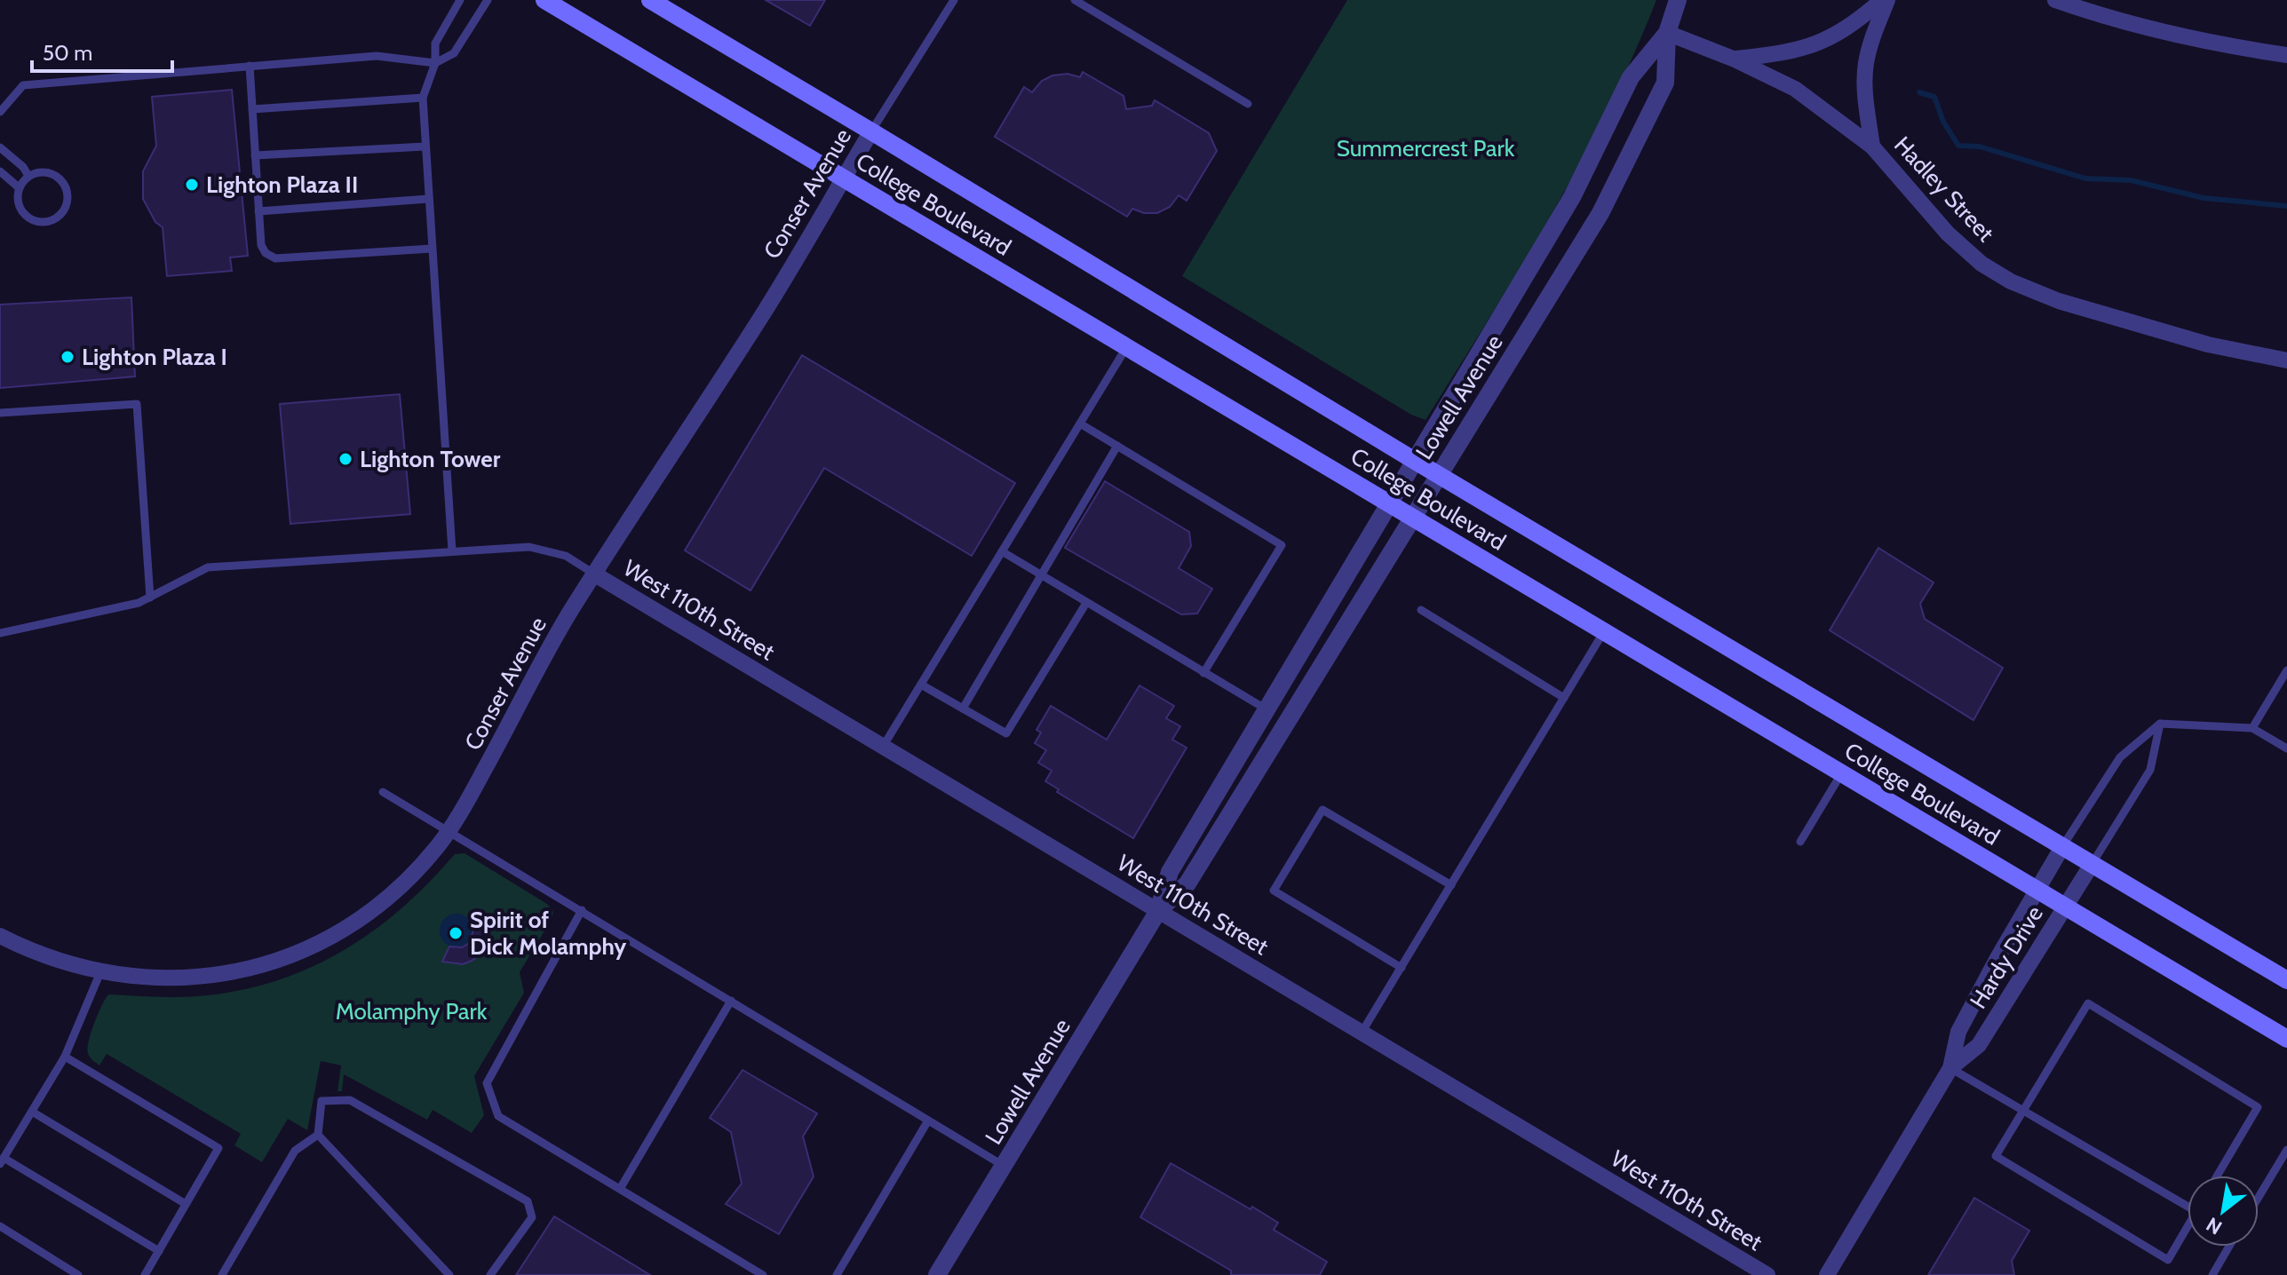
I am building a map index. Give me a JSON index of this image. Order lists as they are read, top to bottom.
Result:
{
  "streets": {
    "main road": ["College Boulevard"],
    "street": [
      "Hadley Street",
      "Conser Avenue",
      "Lowell Avenue",
      "West 110th Street",
      "Hardy Drive"
    ]
  },
  "crossings": [
    ["Hadley Street", "Lowell Avenue"],
    ["Conser Avenue", "College Boulevard"],
    ["Conser Avenue", "West 110th Street"],
    ["College Boulevard", "Lowell Avenue"],
    ["College Boulevard", "Hardy Drive"],
    ["Lowell Avenue", "West 110th Street"]
  ],
  "parks": ["Summercrest Park", "Molamphy Park"],
  "places": [
    "Lighton Plaza II",
    "Lighton Plaza I",
    "Lighton Tower",
    "Spirit of Dick Molamphy"
  ],
  "scale_bar": "50 m",
  "north": "bottom left"
}
